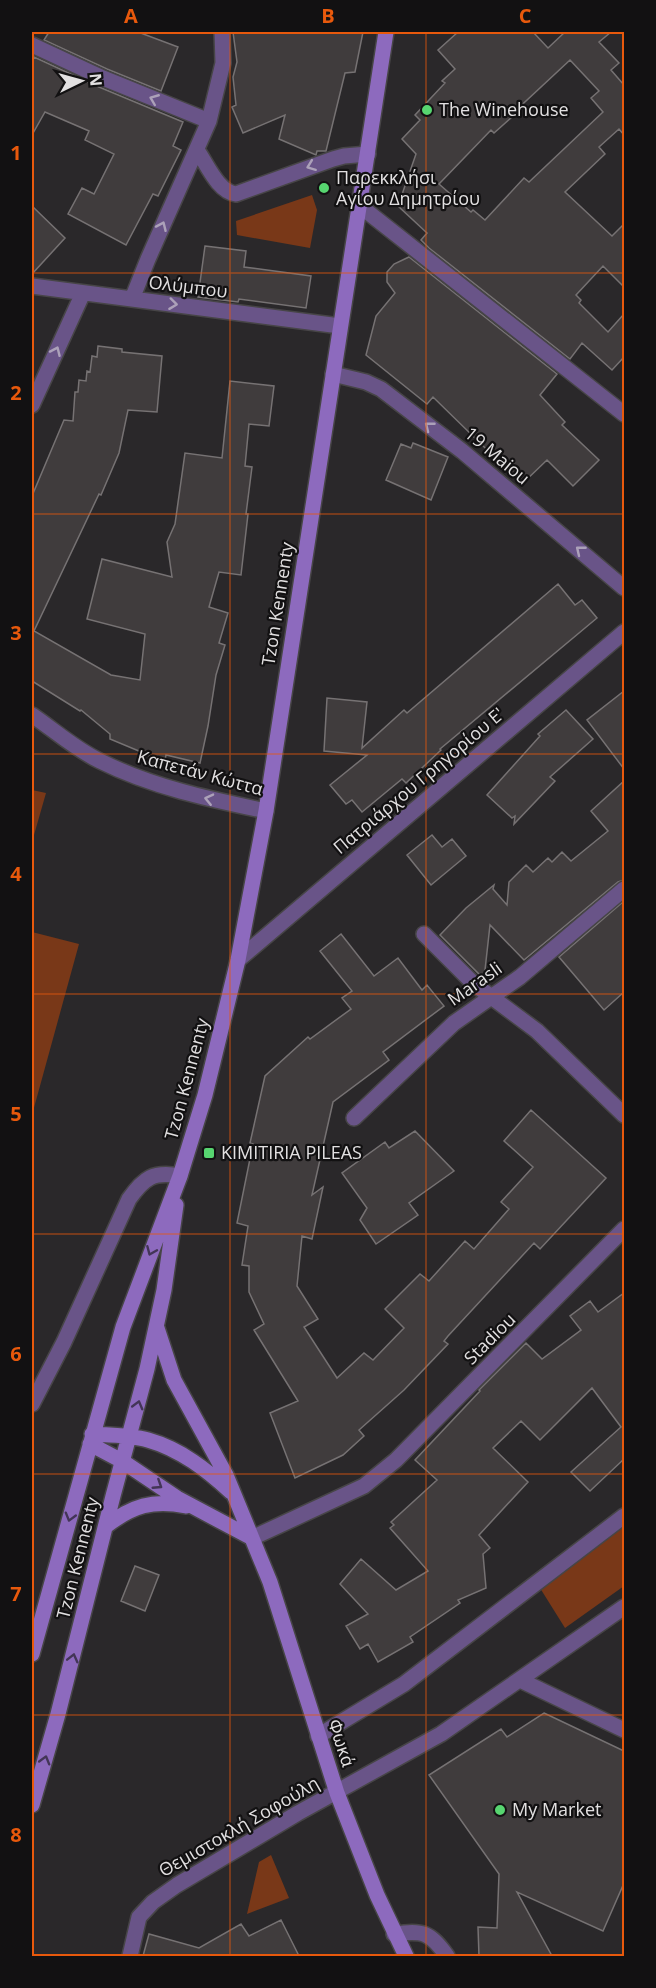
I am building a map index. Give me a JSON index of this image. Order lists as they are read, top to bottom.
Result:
{
  "streets": {
    "main road": ["Tzon Kennenty", "Φωκά"],
    "street": [
      "Ολύμπου",
      "19 Maiou",
      "Καπετάν Κώττα",
      "Πατριάρχου Γρηγορίου Ε'",
      "Marasli",
      "Stadiou",
      "Θεμιστοκλή Σοφούλη"
    ]
  },
  "crossings": [
    ["Ολύμπου", "Tzon Kennenty"],
    ["19 Maiou", "Tzon Kennenty"],
    ["Tzon Kennenty", "Καπετάν Κώττα"],
    ["Tzon Kennenty", "Πατριάρχου Γρηγορίου Ε'"],
    ["Tzon Kennenty", "Φωκά"],
    ["Stadiou", "Φωκά"],
    ["Φωκά", "Θεμιστοκλή Σοφούλη"]
  ],
  "one_way": ["Ολύμπου", "Καπετάν Κώττα"],
  "places": {
    "other": ["The Winehouse", "Παρεκκλήσι Αγίου Δημητρίου", "My Market"],
    "transit": ["KIMITIRIA PILEAS"]
  },
  "north": "right",
  "grid": {
    "columns": ["A", "B", "C"],
    "rows": [
      "1",
      "2",
      "3",
      "4",
      "5",
      "6",
      "7",
      "8"
    ]
  }
}
